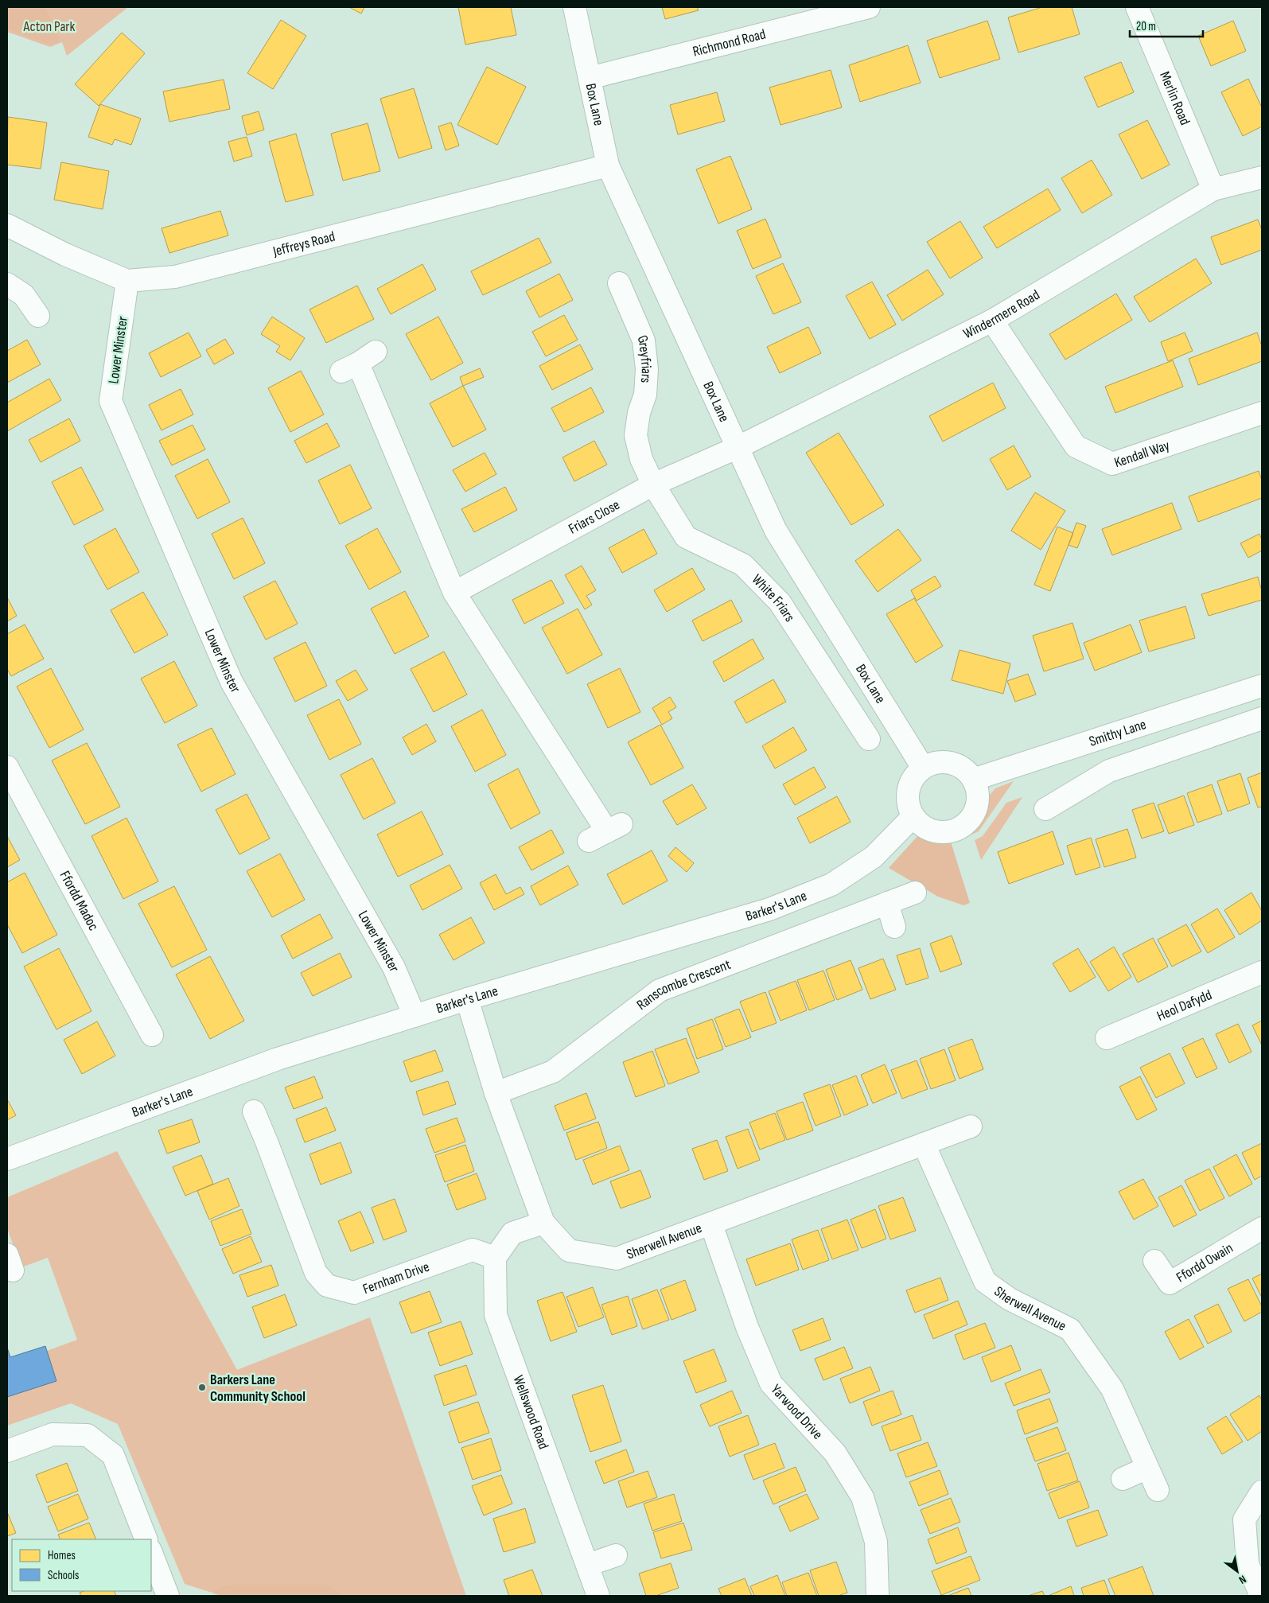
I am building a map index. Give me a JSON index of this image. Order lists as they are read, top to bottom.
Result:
{
  "streets": {
    "street": [
      "Richmond Road",
      "Merlin Road",
      "Box Lane",
      "Jeffreys Road",
      "Windermere Road",
      "Lower Minster",
      "Greyfriars",
      "Kendall Way",
      "Friars Close",
      "White Friars",
      "Smithy Lane",
      "Ffordd Madoc",
      "Barker's Lane",
      "Ranscombe Crescent",
      "Heol Dafydd",
      "Sherwell Avenue",
      "Ffordd Owain",
      "Fernham Drive",
      "Yarwood Drive",
      "Wellswood Road"
    ]
  },
  "crossings": [
    ["Richmond Road", "Box Lane"],
    ["Merlin Road", "Windermere Road"],
    ["Box Lane", "Jeffreys Road"],
    ["Box Lane", "Windermere Road"],
    ["Box Lane", "Friars Close"],
    ["Box Lane", "Smithy Lane"],
    ["Box Lane", "Barker's Lane"],
    ["Jeffreys Road", "Lower Minster"],
    ["Windermere Road", "Kendall Way"],
    ["Windermere Road", "Friars Close"],
    ["Lower Minster", "Barker's Lane"],
    ["Greyfriars", "Friars Close"],
    ["Greyfriars", "White Friars"],
    ["Friars Close", "White Friars"],
    ["Smithy Lane", "Barker's Lane"],
    ["Barker's Lane", "Sherwell Avenue"],
    ["Ranscombe Crescent", "Sherwell Avenue"],
    ["Sherwell Avenue", "Yarwood Drive"],
    ["Fernham Drive", "Wellswood Road"]
  ],
  "parks": ["Acton Park"],
  "places": ["Barkers Lane Community School"],
  "legend": ["Homes", "Schools"],
  "scale_bar": "20 m",
  "north": "bottom right"
}
